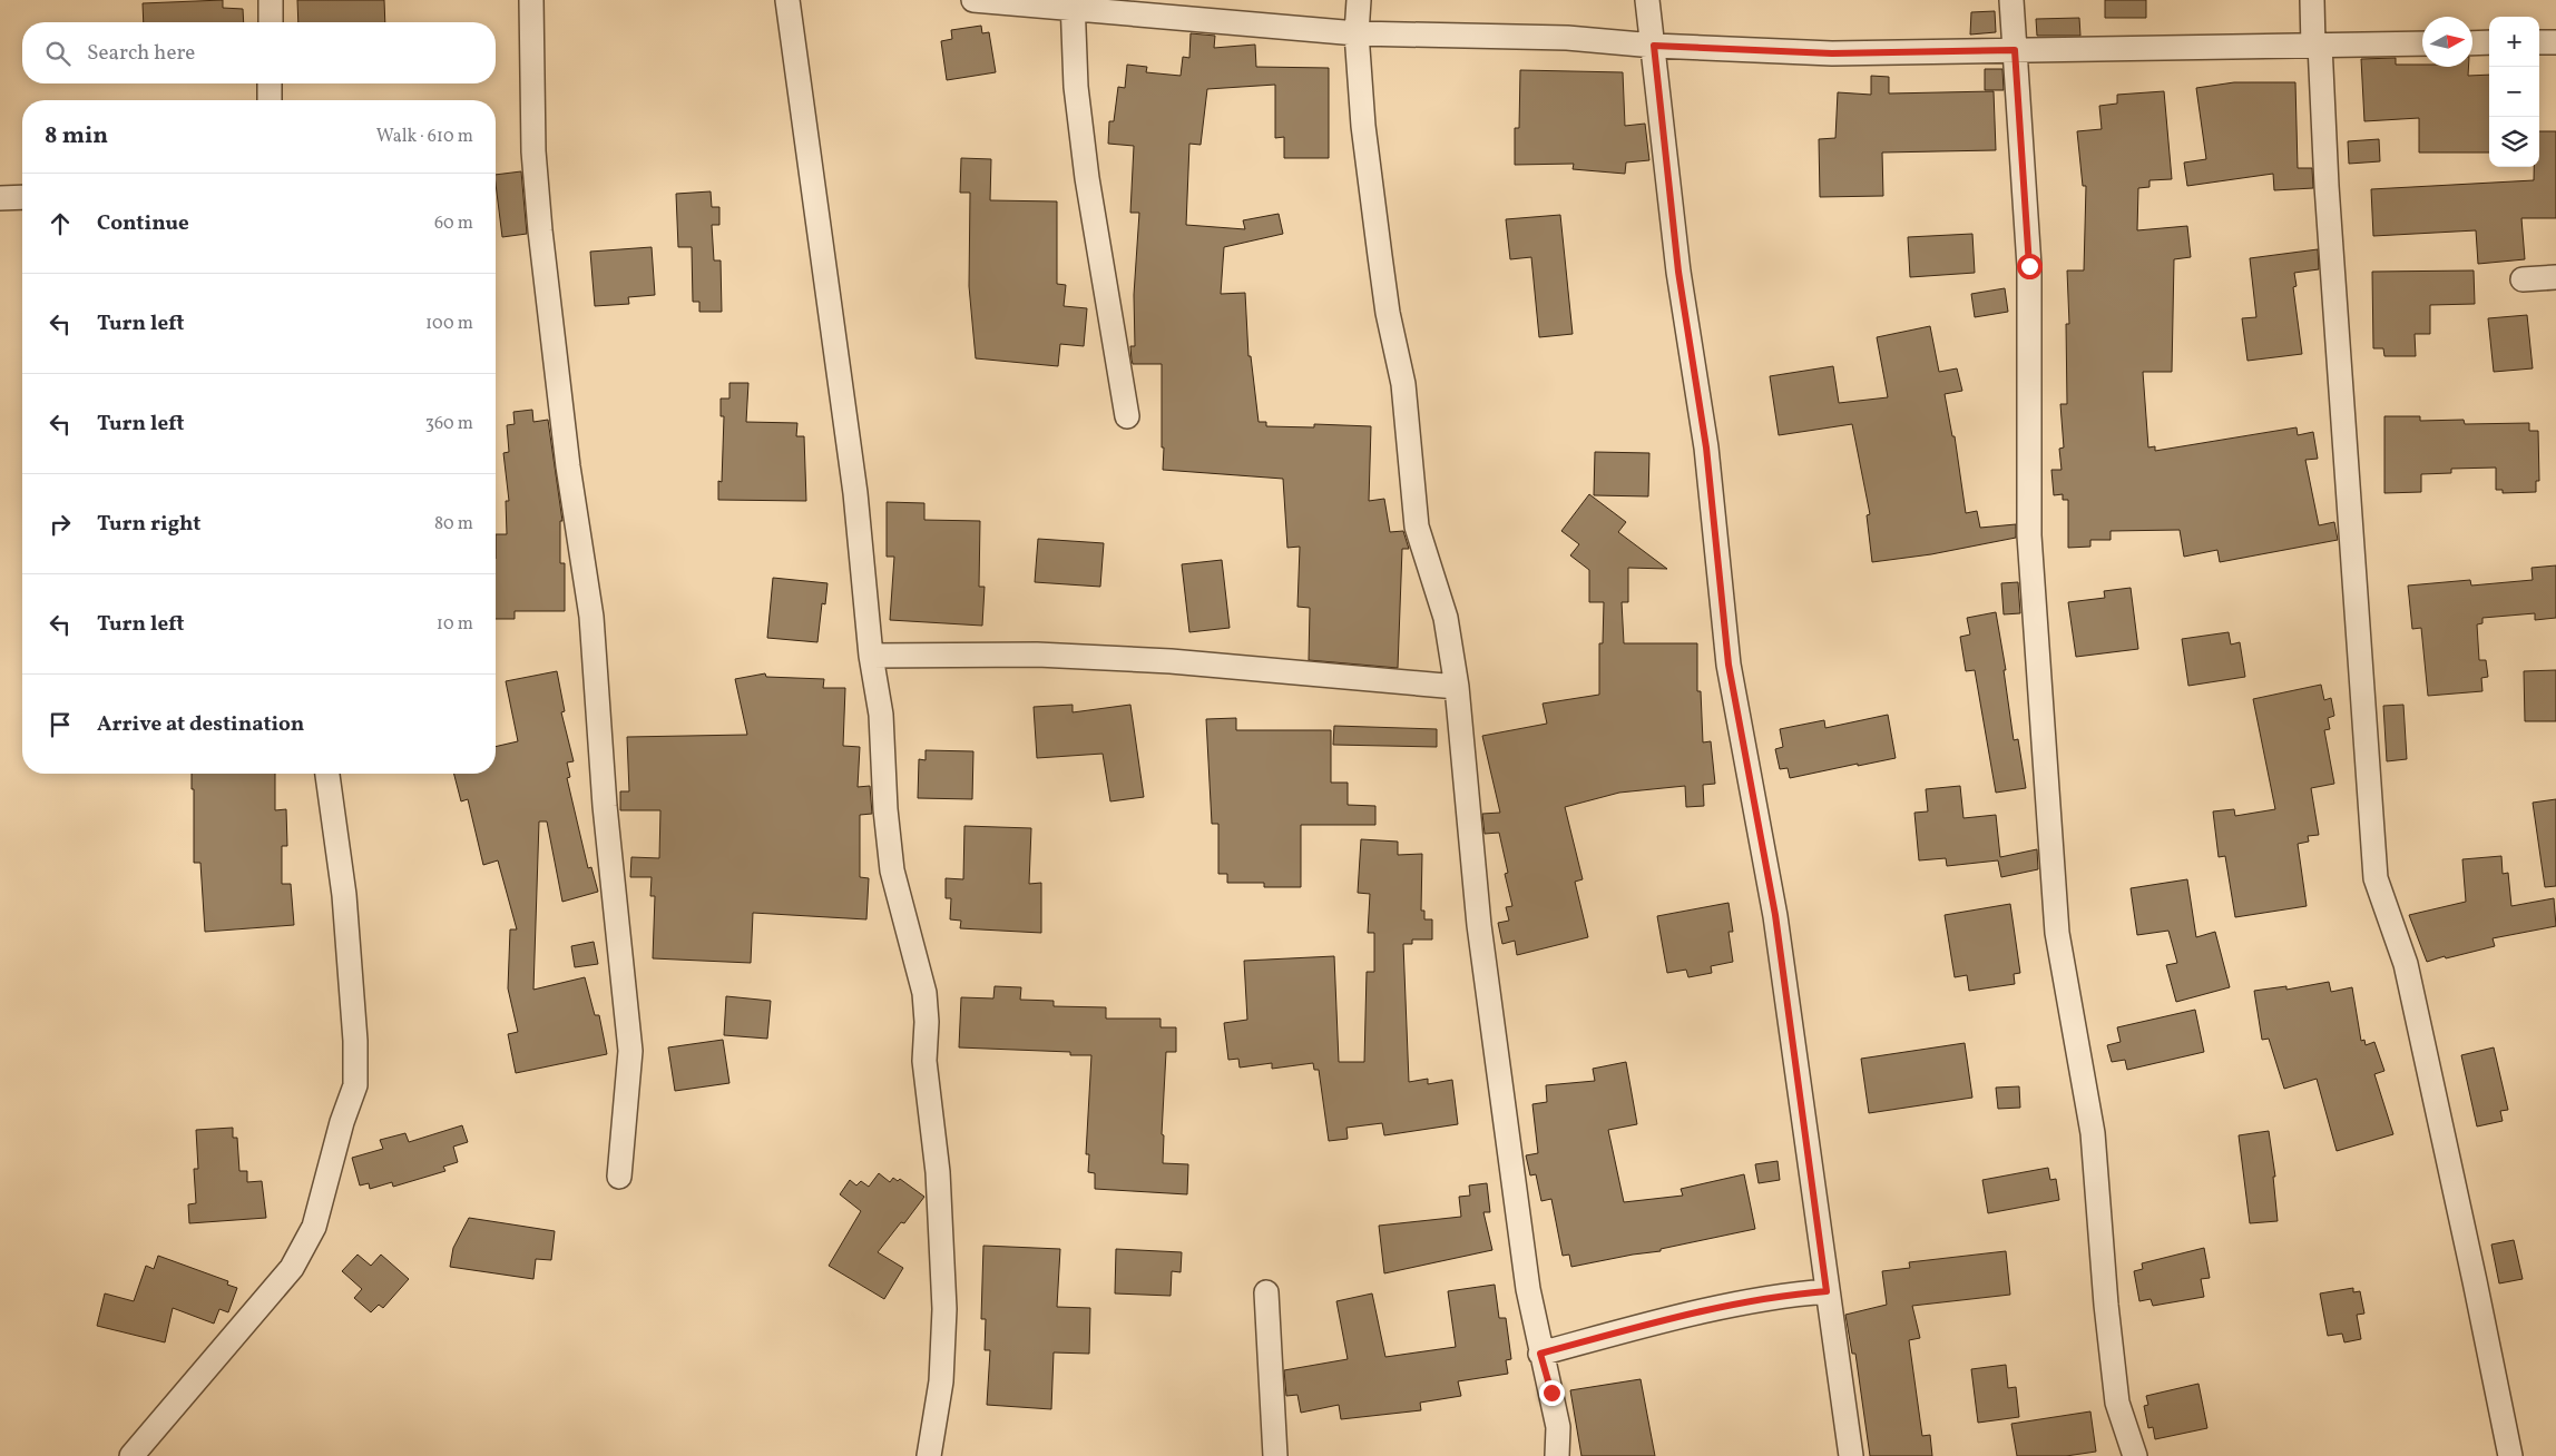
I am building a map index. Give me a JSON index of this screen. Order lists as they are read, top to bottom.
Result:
{
  "north": "right",
  "page": {
    "map_buttons": ["+", "−"],
    "search": "Search here",
    "heading": ["8 min", "Walk · 610 m"],
    "list": [
      ["Continue", "60 m"],
      ["Turn left", "100 m"],
      ["Turn left", "360 m"],
      ["Turn right", "80 m"],
      ["Turn left", "10 m"],
      "Arrive at destination"
    ]
  }
}
